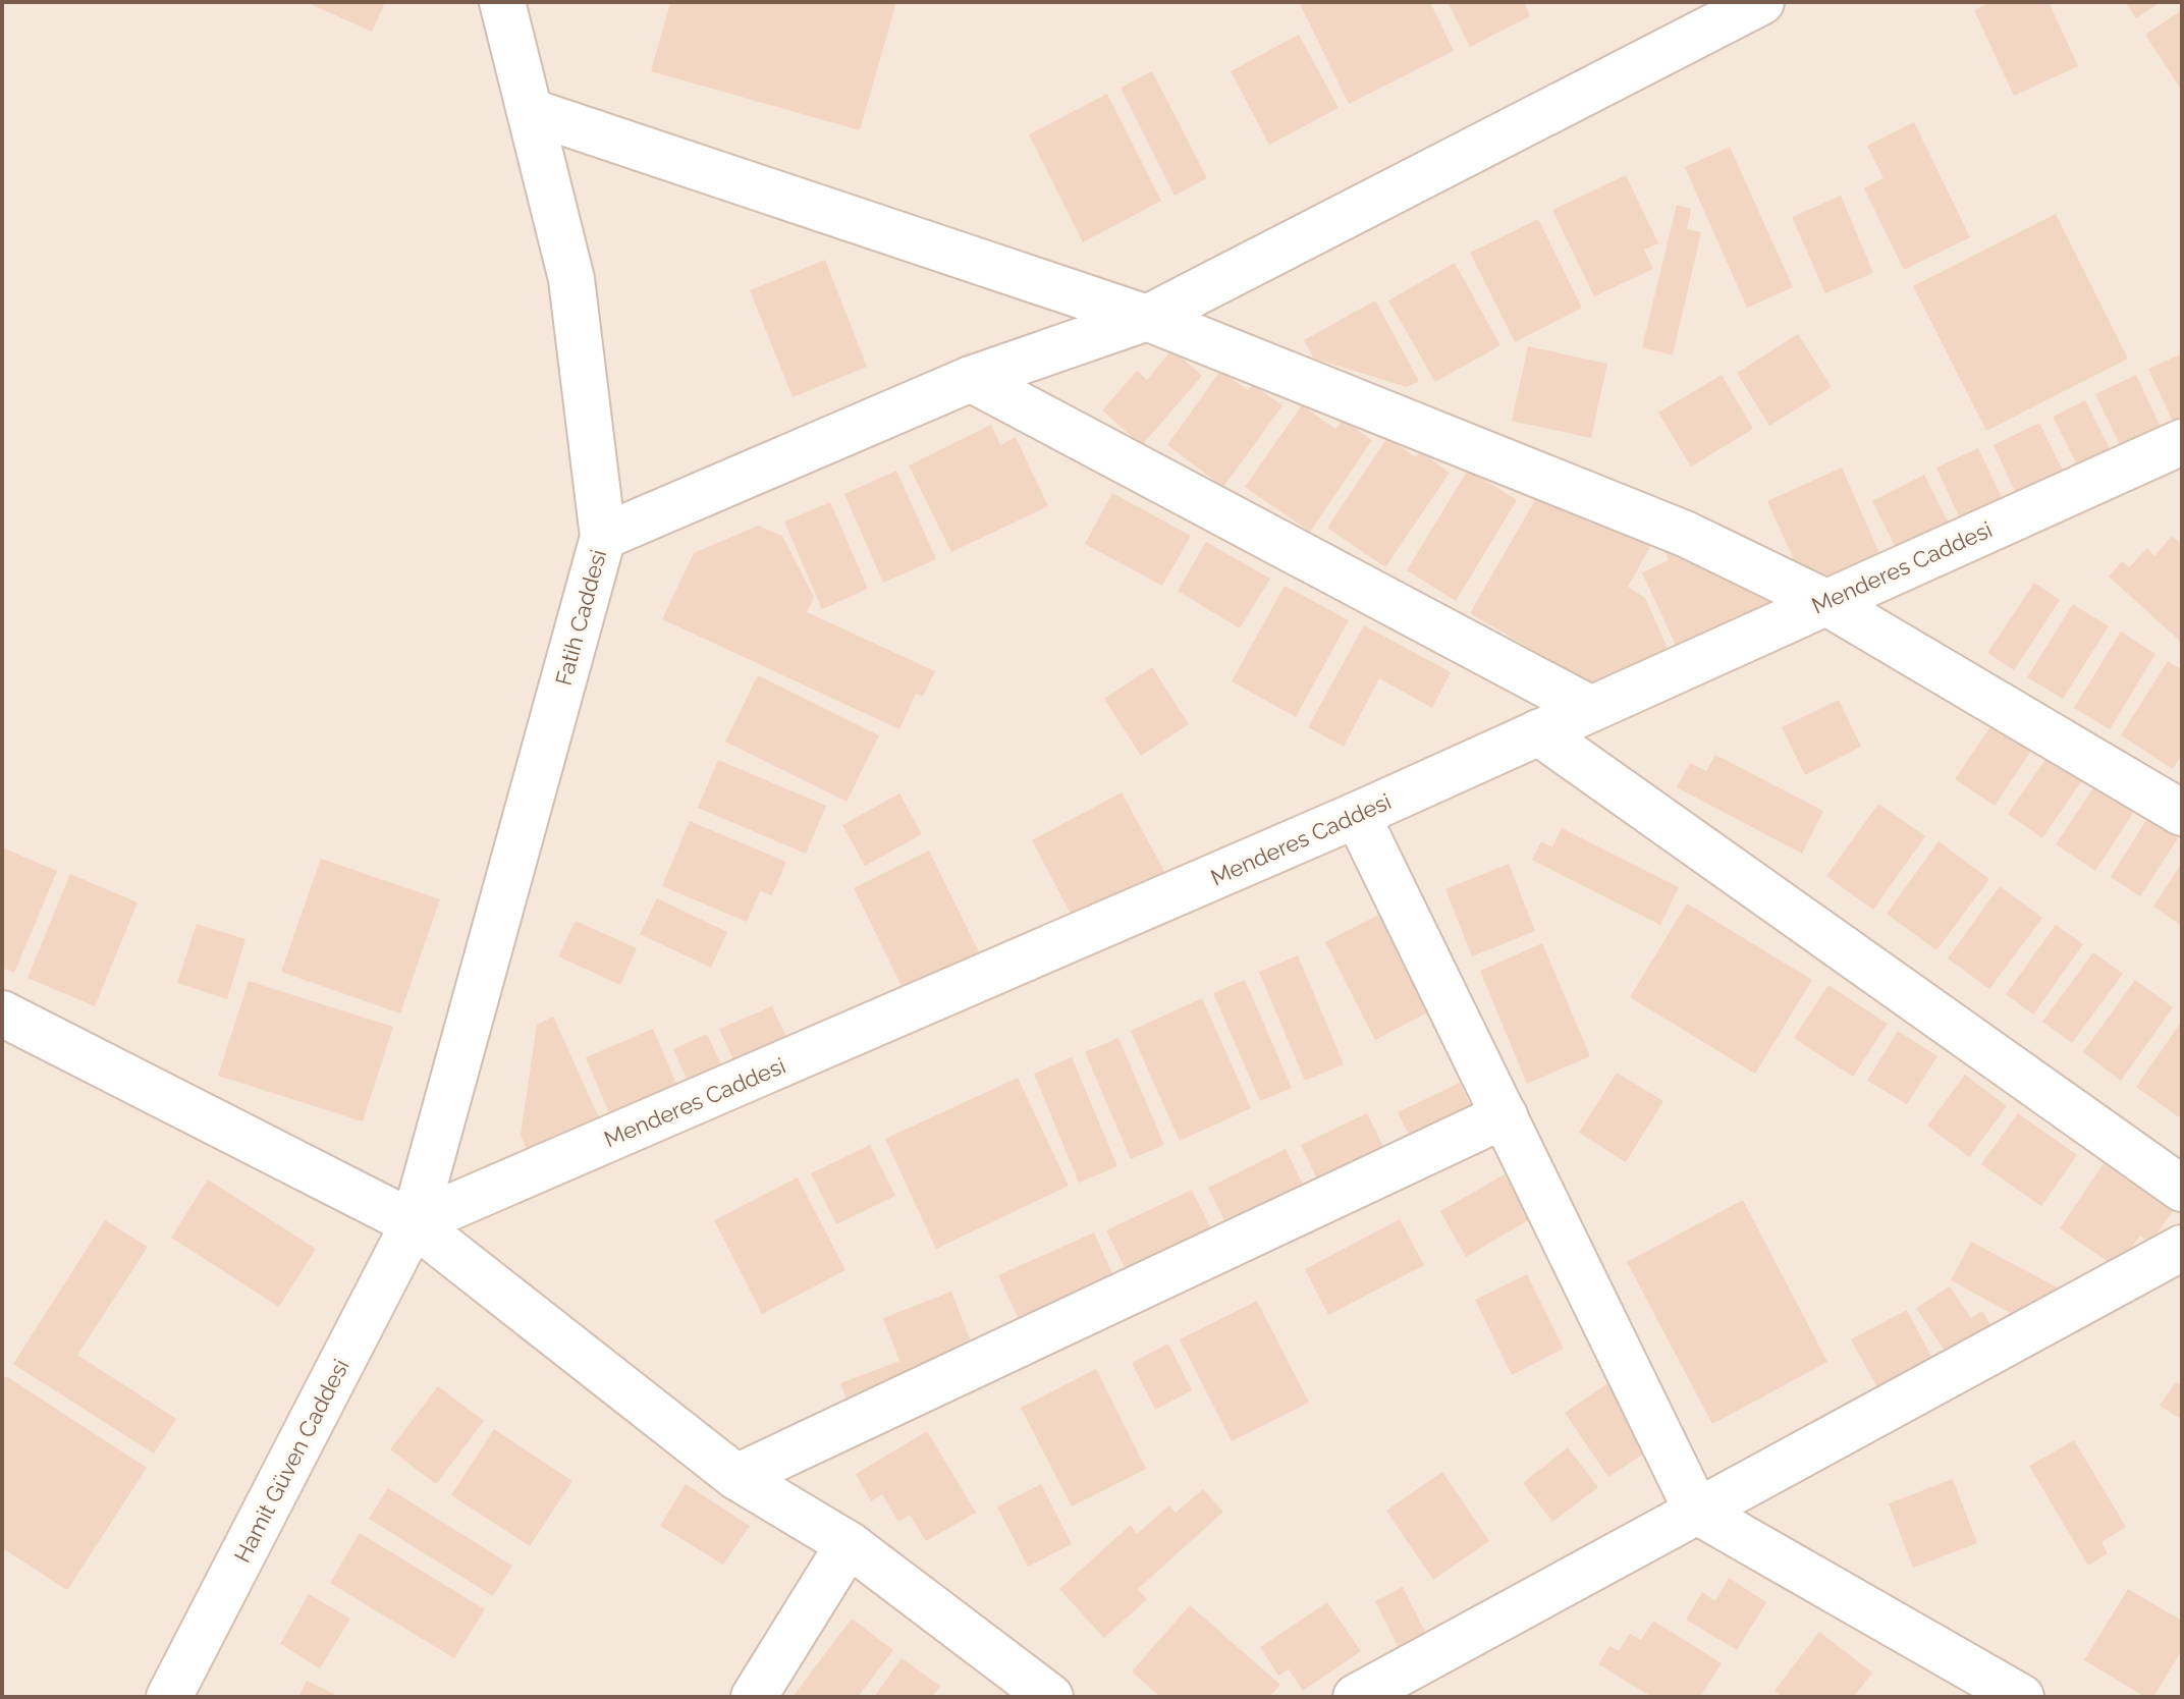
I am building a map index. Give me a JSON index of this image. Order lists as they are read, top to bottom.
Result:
{
  "streets": {
    "street": ["Menderes Caddesi", "Fatih Caddesi", "Hamit Güven Caddesi"]
  },
  "crossings": [
    ["Menderes Caddesi", "Fatih Caddesi"],
    ["Menderes Caddesi", "Hamit Güven Caddesi"],
    ["Fatih Caddesi", "Hamit Güven Caddesi"]
  ]
}
